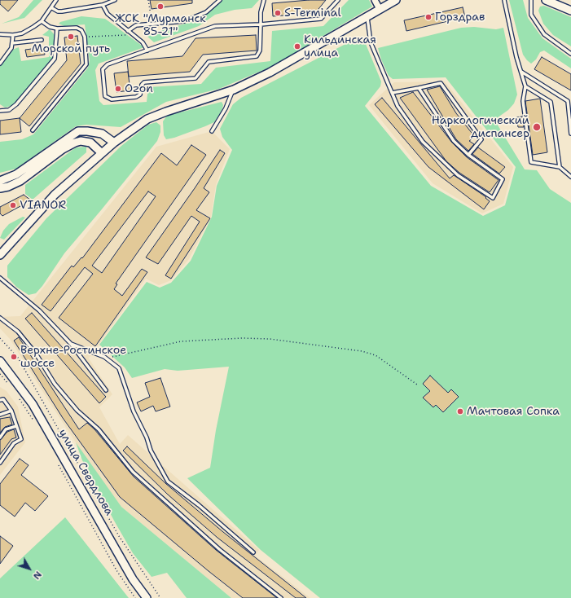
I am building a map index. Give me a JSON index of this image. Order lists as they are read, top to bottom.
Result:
{
  "streets": {
    "street": ["улица Свердлова"]
  },
  "places": [
    "ЖСК \"Мурманск 85-21\"",
    "S-Terminal",
    "Горздрав",
    "Морской путь",
    "Кильдинская улица",
    "Ozon",
    "Наркологический диспансер",
    "VIANOR",
    "Верхне-Ростинское шоссе",
    "Мачтовая Сопка"
  ],
  "north": "bottom right"
}
